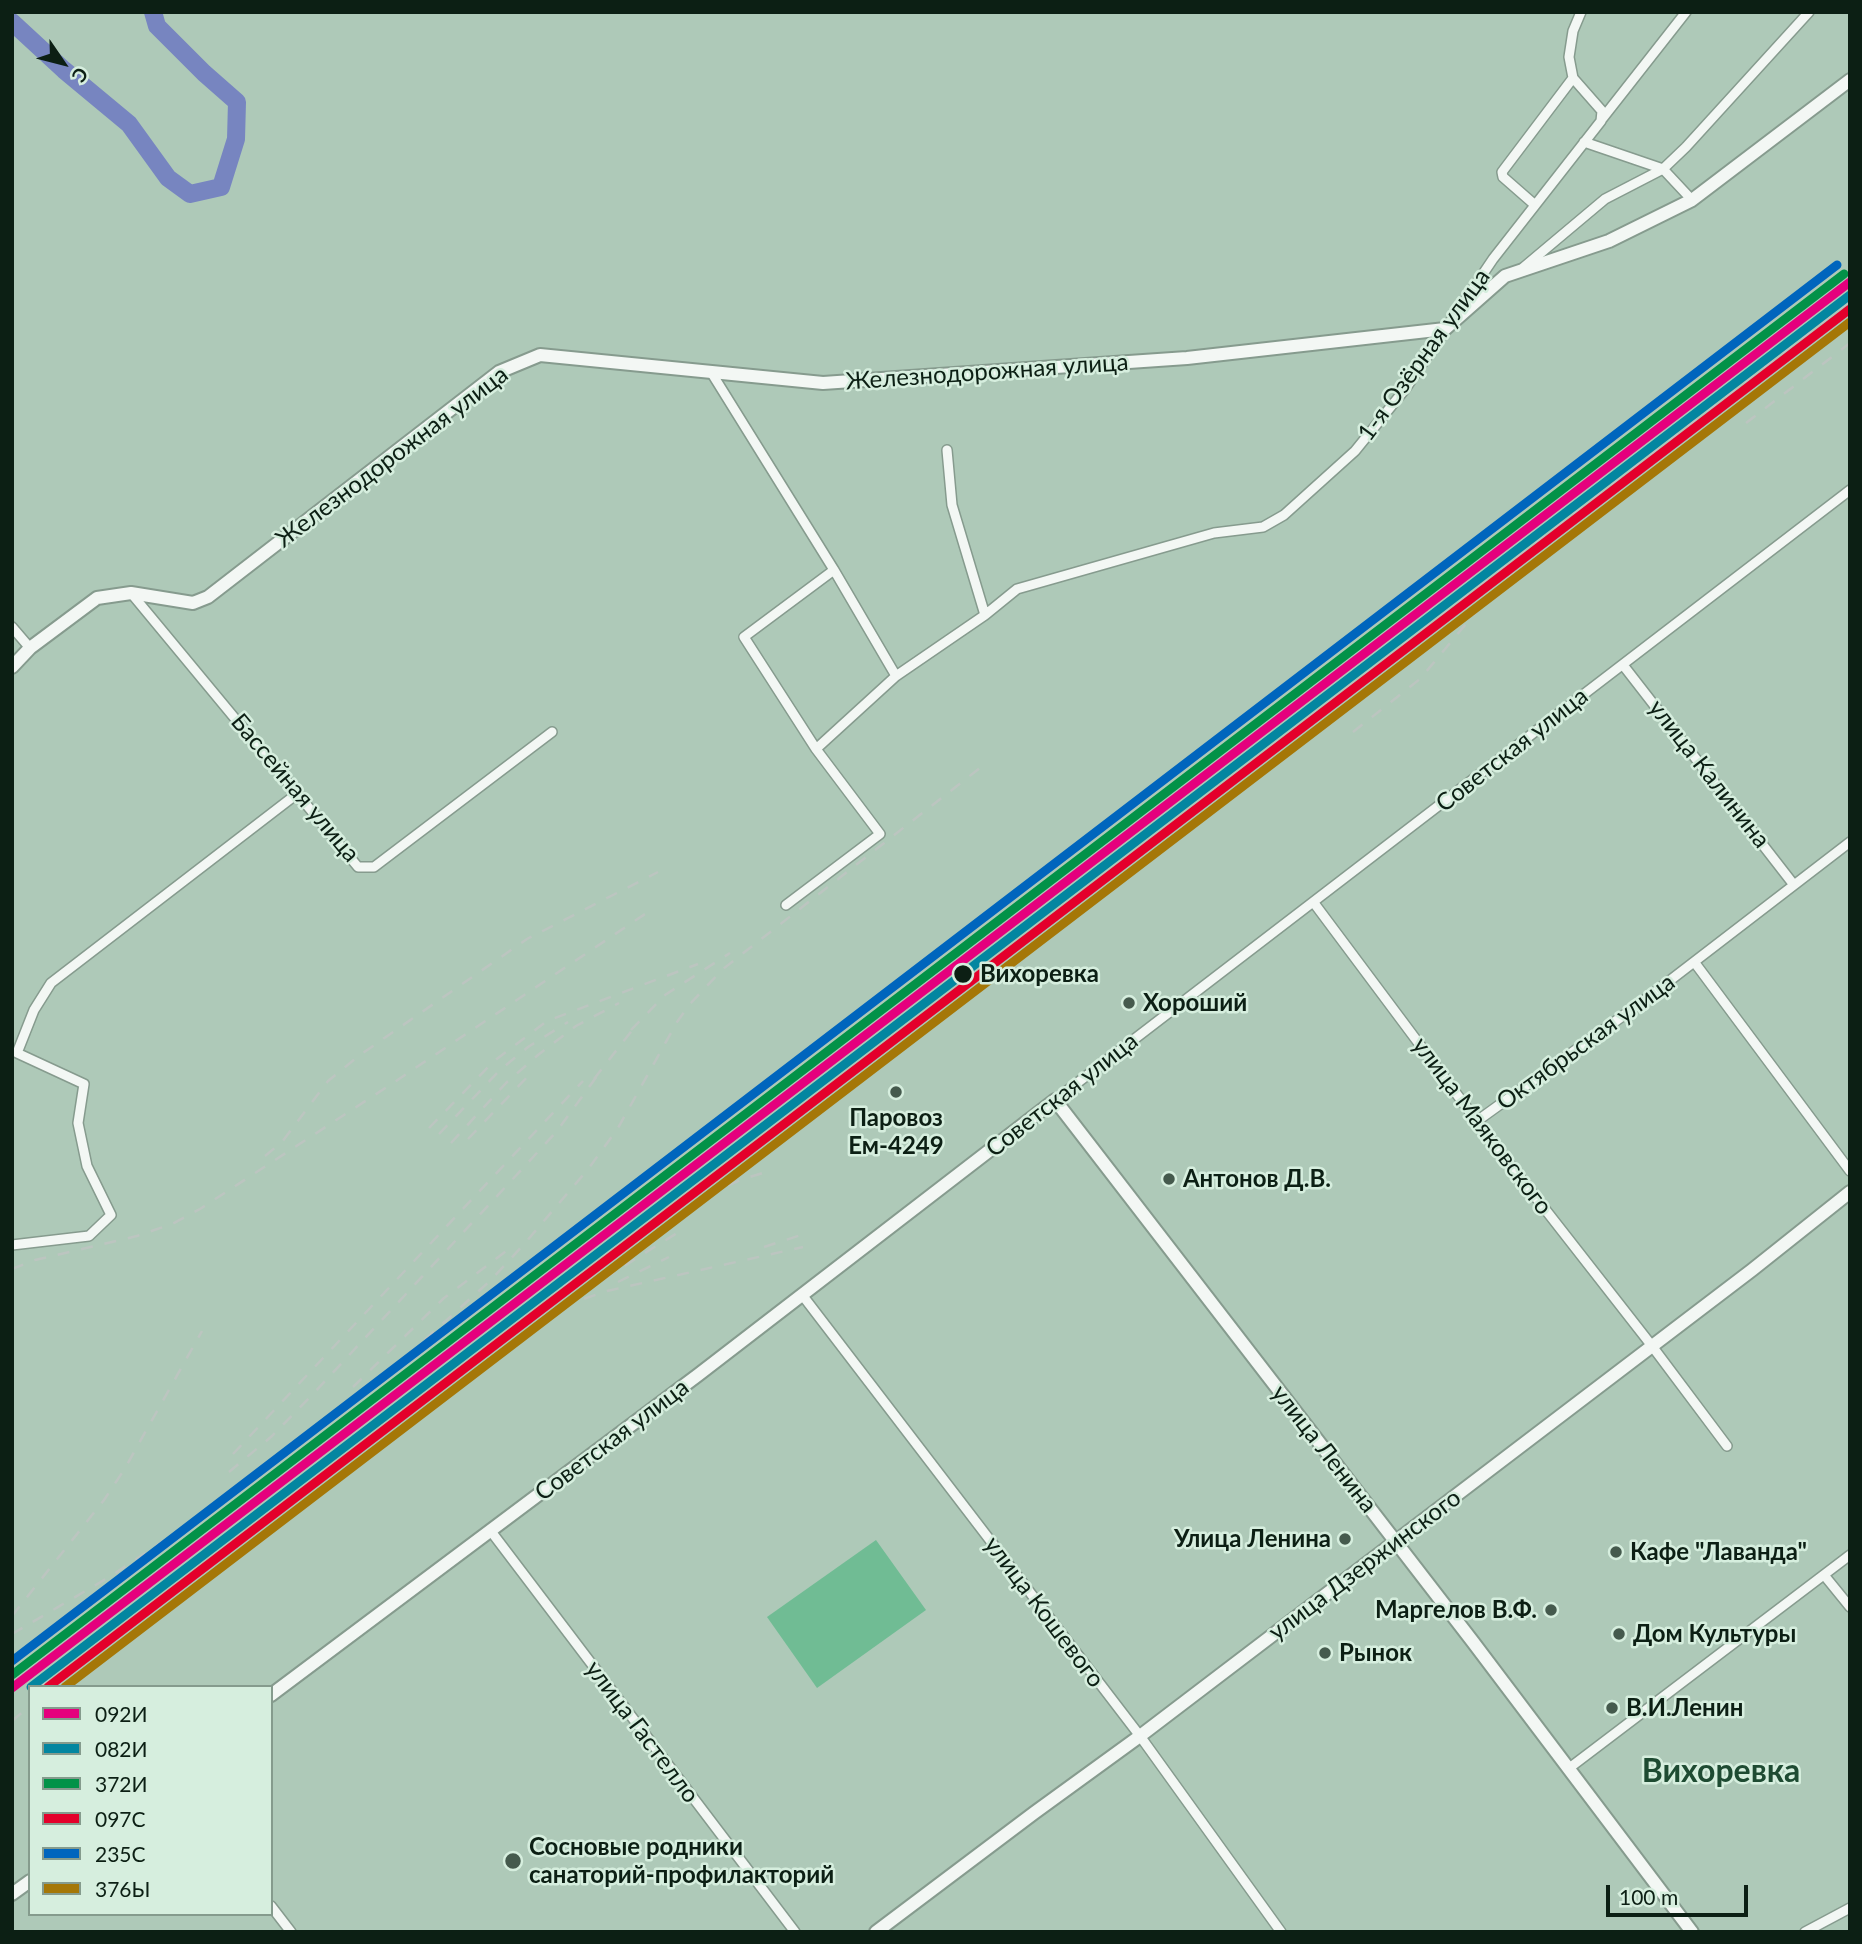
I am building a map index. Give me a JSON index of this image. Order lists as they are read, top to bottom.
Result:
{
  "streets": {
    "street": [
      "1-я Озёрная улица",
      "Железнодорожная улица",
      "Советская улица",
      "улица Калинина",
      "Бассейная улица",
      "Октябрьская улица",
      "улица Маяковского",
      "улица Ленина",
      "улица Дзержинского",
      "улица Кошевого",
      "улица Гастелло"
    ]
  },
  "crossings": [
    ["1-я Озёрная улица", "Железнодорожная улица"],
    ["Железнодорожная улица", "Бассейная улица"],
    ["Советская улица", "улица Калинина"],
    ["Советская улица", "улица Маяковского"],
    ["Советская улица", "улица Ленина"],
    ["Советская улица", "улица Кошевого"],
    ["Советская улица", "улица Гастелло"],
    ["улица Калинина", "Октябрьская улица"],
    ["Октябрьская улица", "улица Маяковского"],
    ["улица Маяковского", "улица Дзержинского"],
    ["улица Ленина", "улица Дзержинского"],
    ["улица Дзержинского", "улица Кошевого"]
  ],
  "districts": ["Вихоревка"],
  "places": [
    "Вихоревка",
    "Хороший",
    "Паровоз Ем-4249",
    "Антонов Д.В.",
    "Улица Ленина",
    "Кафе \"Лаванда\"",
    "Маргелов В.Ф.",
    "Дом Культуры",
    "Рынок",
    "В.И.Ленин",
    "Сосновые родники санаторий-профилакторий"
  ],
  "lines": [
    "transit line 235С",
    "transit line 372И",
    "transit line 092И",
    "transit line 082И",
    "transit line 097С",
    "transit line 376Ы"
  ],
  "legend": [
    "092И",
    "082И",
    "372И",
    "097С",
    "235С",
    "376Ы"
  ],
  "scale_bar": "100 m",
  "north": "bottom right"
}
